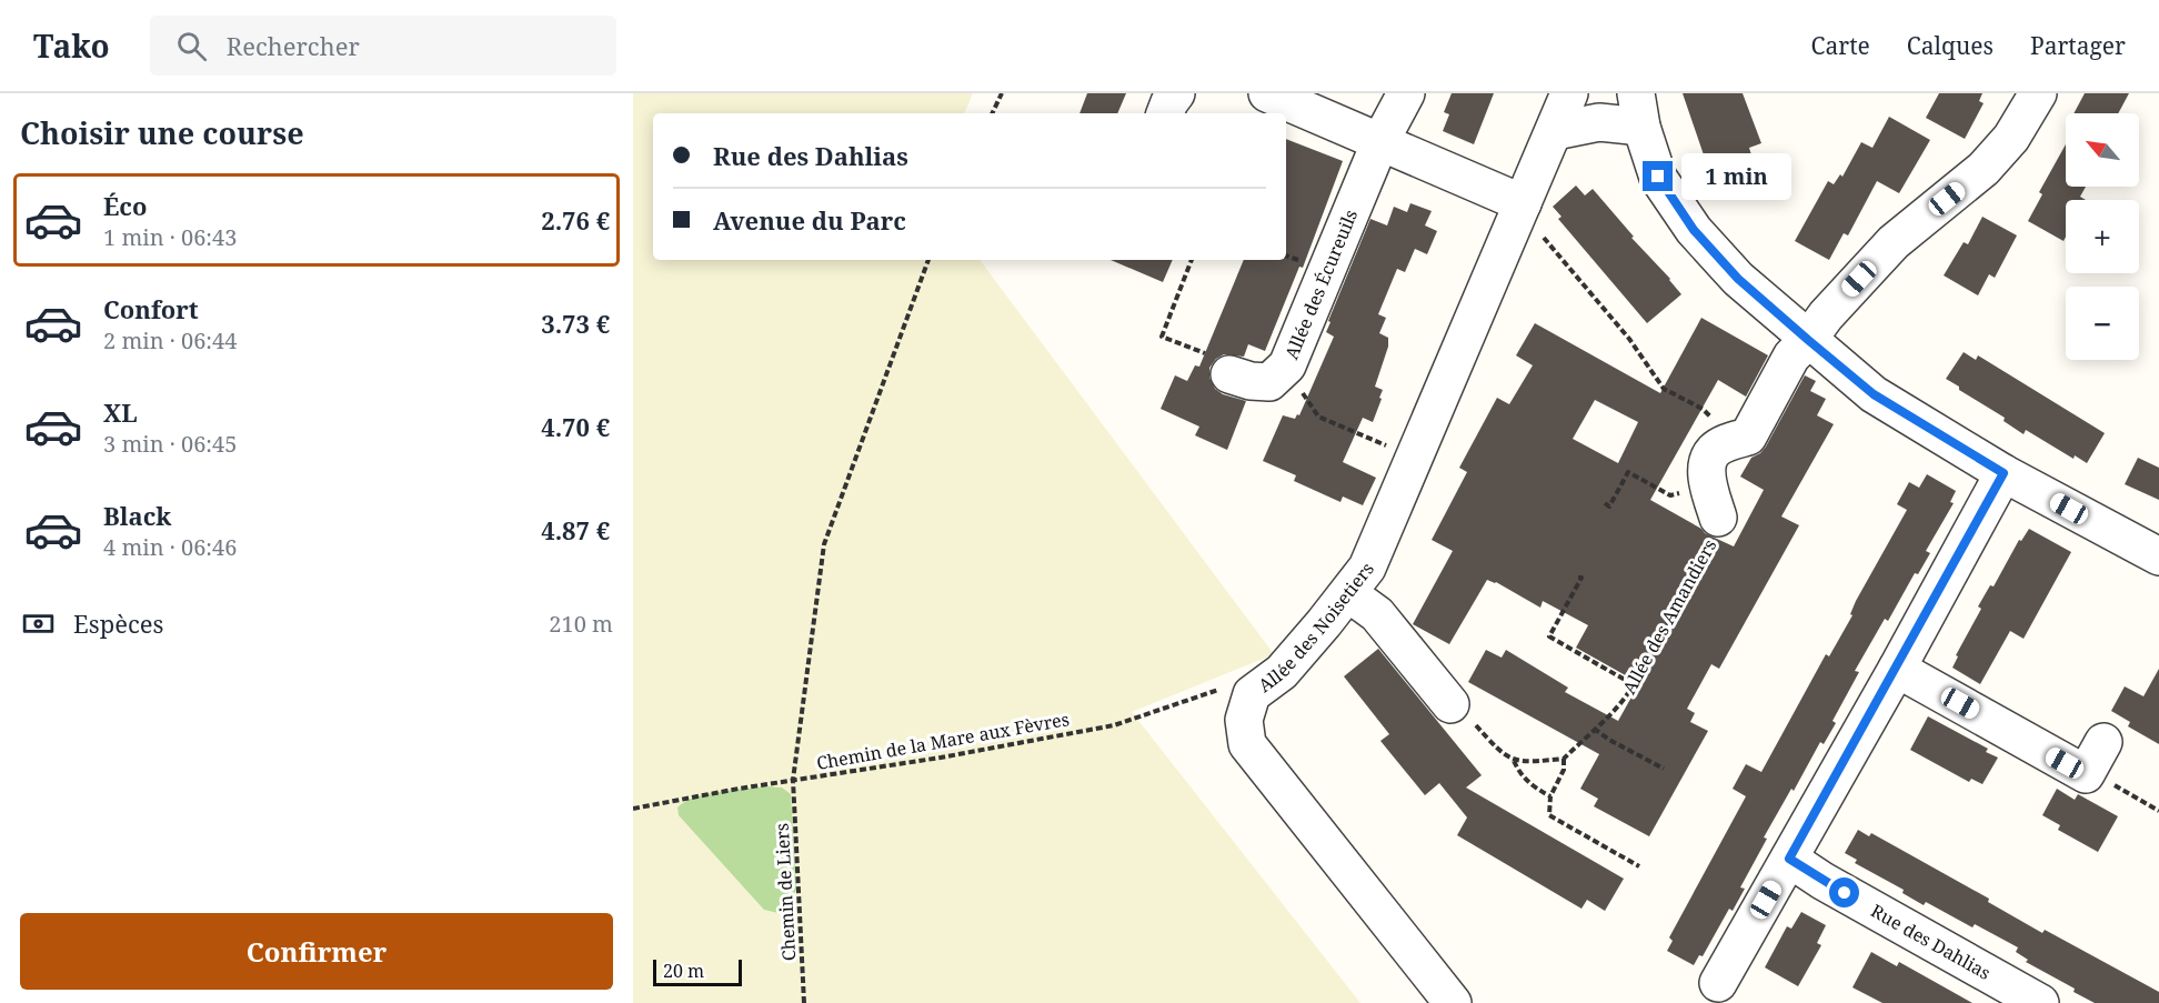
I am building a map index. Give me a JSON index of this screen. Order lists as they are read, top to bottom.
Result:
{
  "streets": {
    "street": ["Allée des Écureuils", "Allée des Noisetiers", "Rue des Dahlias"],
    "path": ["Allée des Amandiers", "Chemin de la Mare aux Fèvres", "Chemin de Liers"]
  },
  "crossings": [
    ["Allée des Noisetiers", "Chemin de la Mare aux Fèvres"],
    ["Chemin de la Mare aux Fèvres", "Chemin de Liers"]
  ],
  "scale_bar": "20 m",
  "north": "top left",
  "page": {
    "header": "Tako",
    "search": "Rechercher",
    "nav": ["Carte", "Calques", "Partager"],
    "heading": "Choisir une course",
    "map_buttons": ["+", "−"],
    "banner": ["Rue des Dahlias", "Avenue du Parc"],
    "bubble": "1 min",
    "list": [
      {
        "name": "Éco",
        "note": "1 min · 06:43",
        "value": "2.76 €"
      },
      {
        "name": "Confort",
        "note": "2 min · 06:44",
        "value": "3.73 €"
      },
      {
        "name": "XL",
        "note": "3 min · 06:45",
        "value": "4.70 €"
      },
      {
        "name": "Black",
        "note": "4 min · 06:46",
        "value": "4.87 €"
      }
    ],
    "pay": ["Espèces", "210 m"],
    "buttons": "Confirmer",
    "scale": "20 m"
  }
}
